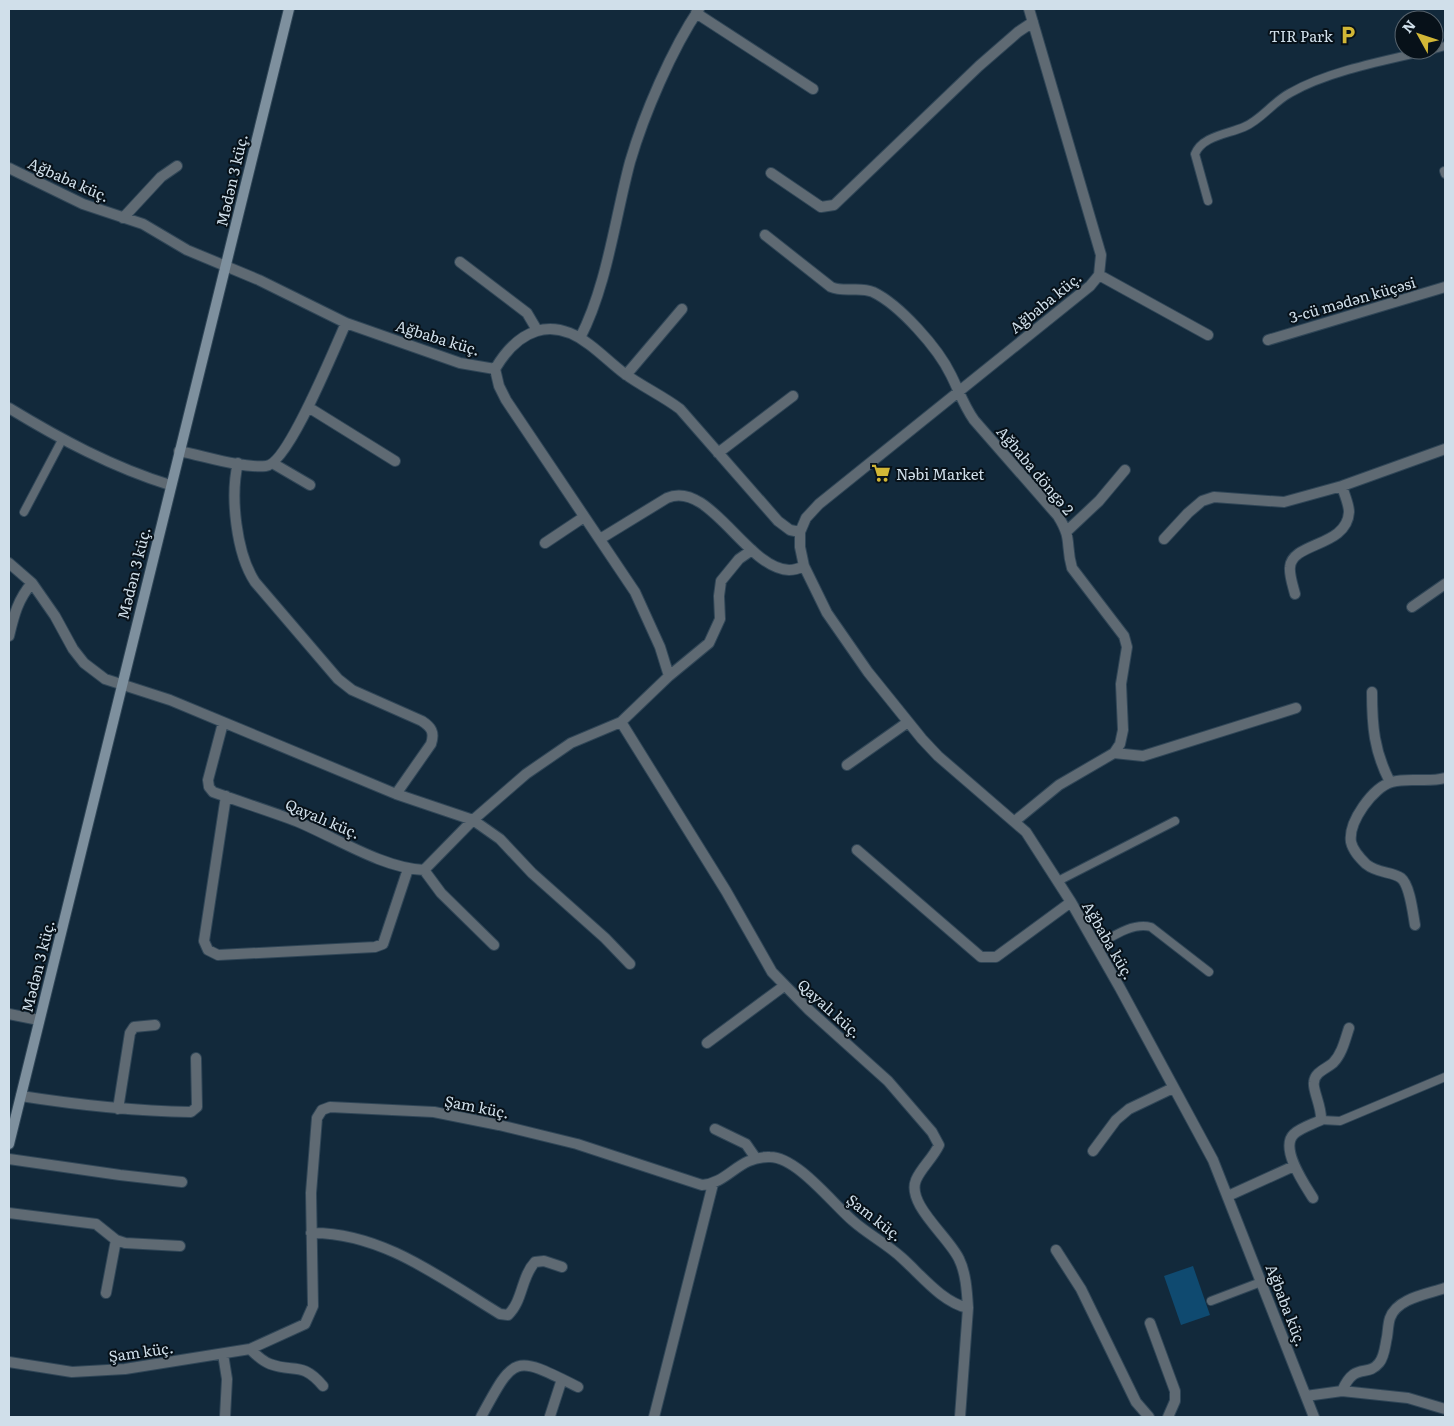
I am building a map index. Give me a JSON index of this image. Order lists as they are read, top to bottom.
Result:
{
  "streets": {
    "main road": ["Mədən 3 küç."],
    "street": [
      "Ağbaba küç.",
      "3-cü mədən küçəsi",
      "Ağbaba döngə 2",
      "Qayalı küç.",
      "Şam küç."
    ]
  },
  "crossings": [
    ["Ağbaba küç.", "Mədən 3 küç."],
    ["Ağbaba küç.", "Ağbaba döngə 2"],
    ["Qayalı küç.", "Şam küç."]
  ],
  "places": {
    "parking": ["TIR Park"],
    "supermarket": ["Nəbi Market"]
  },
  "north": "top left"
}
